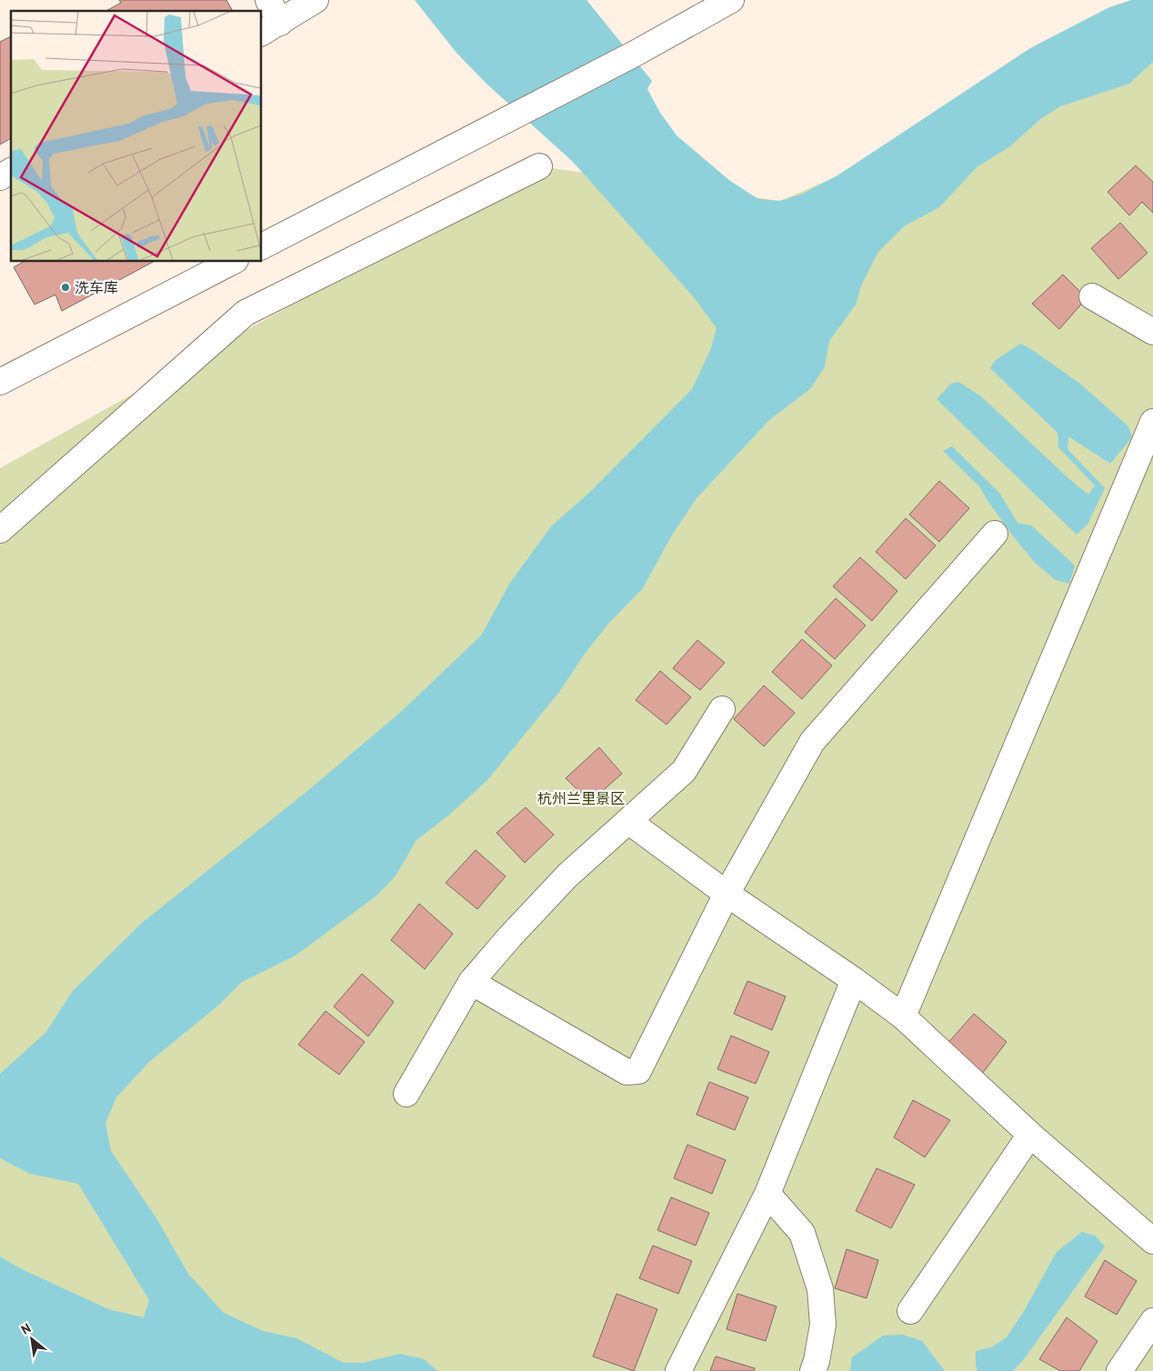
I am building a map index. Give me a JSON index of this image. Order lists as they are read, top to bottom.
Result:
{
  "parks": ["杭州兰里景区"],
  "places": ["洗车库"],
  "north": "top left"
}
